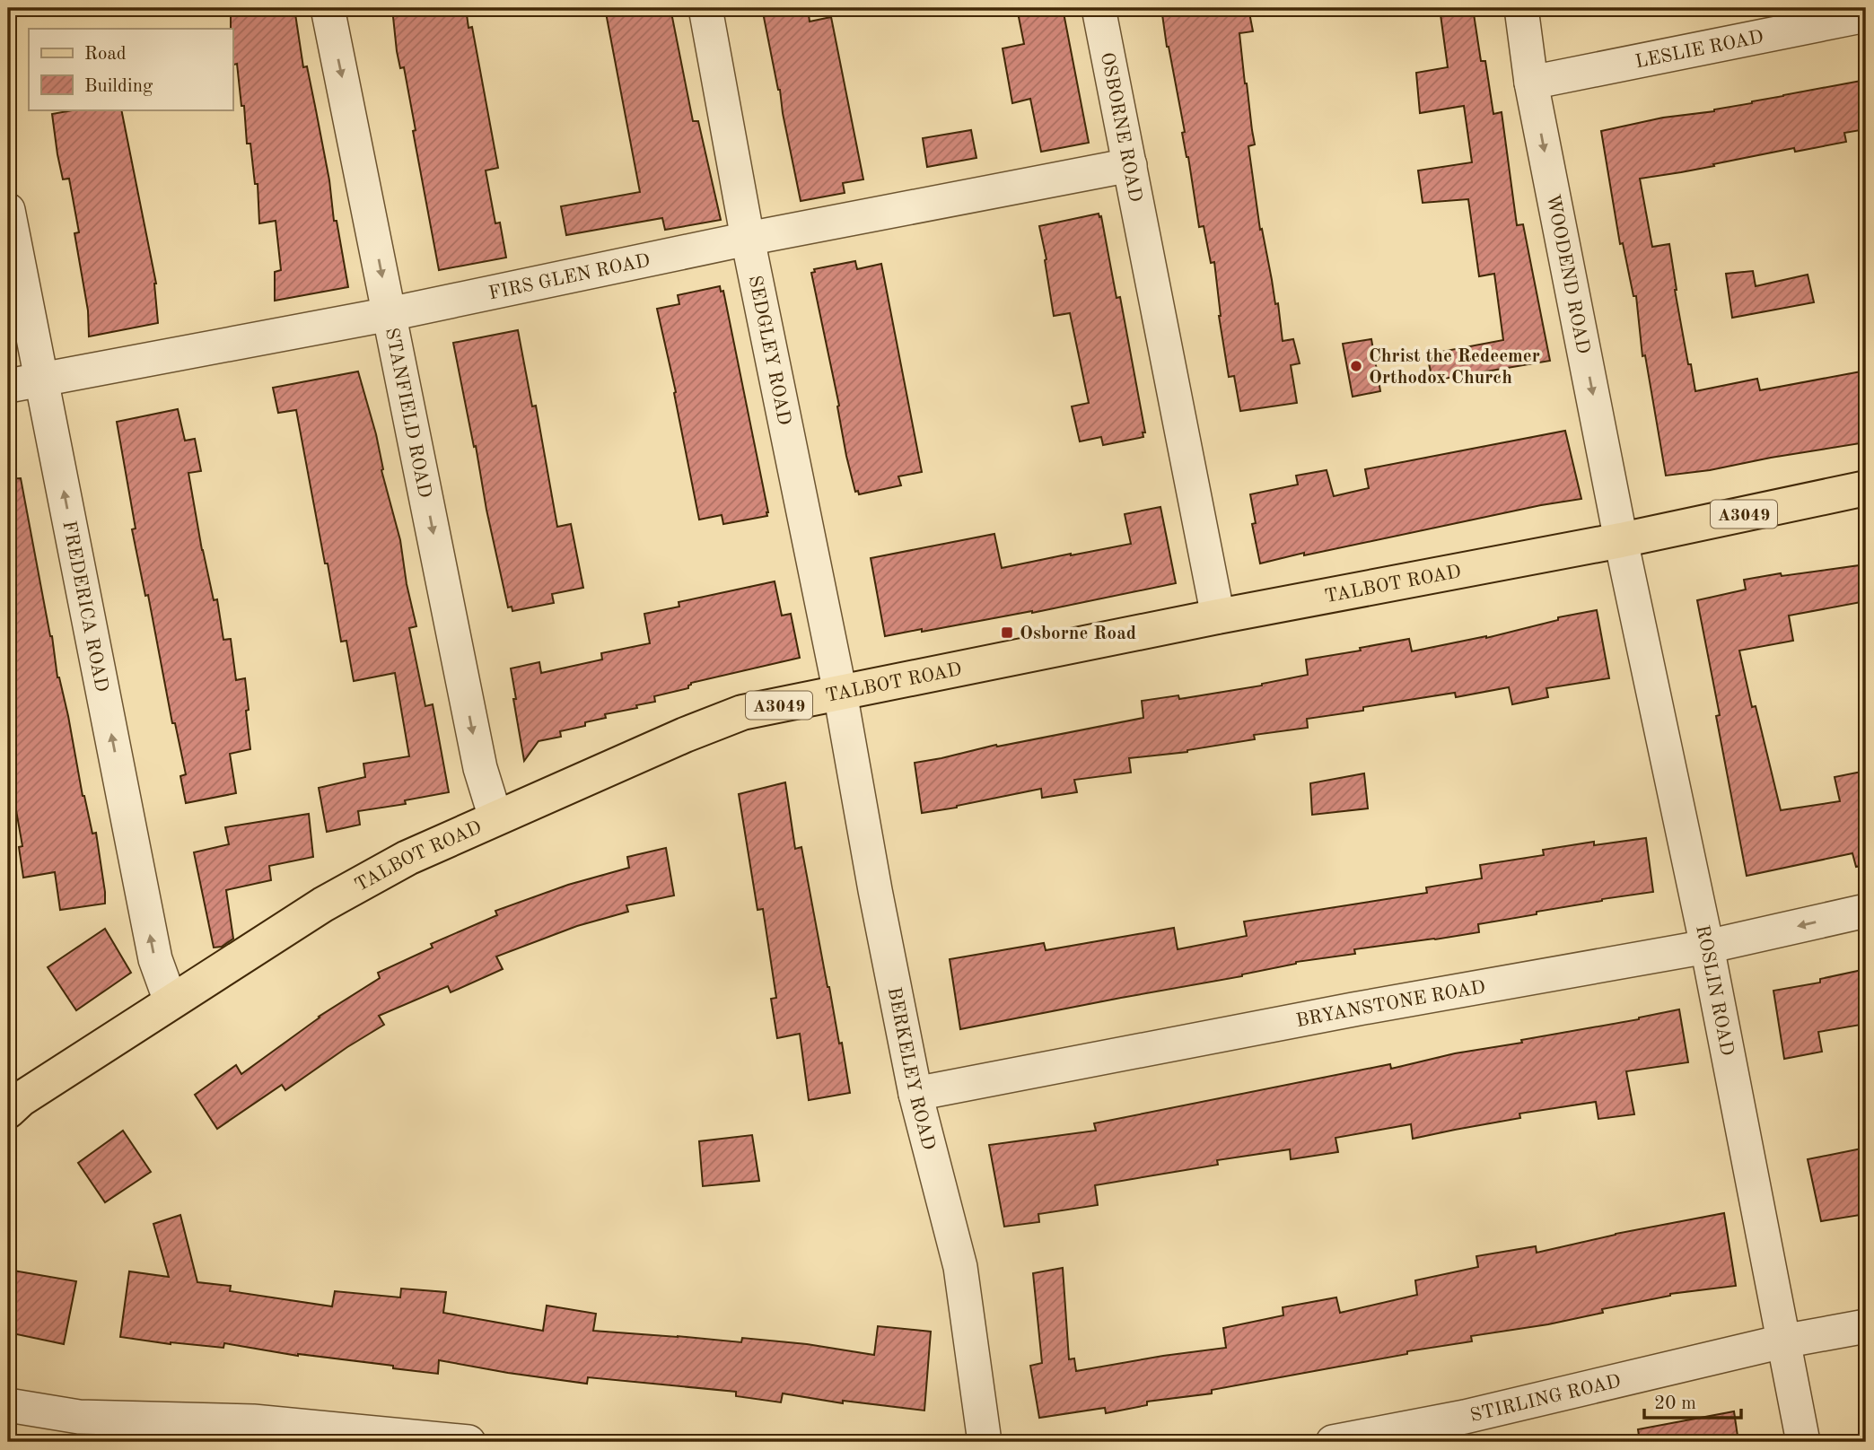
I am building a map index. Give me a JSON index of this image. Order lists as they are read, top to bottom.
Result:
{
  "streets": {
    "main road": ["A3049", "TALBOT ROAD"],
    "street": [
      "LESLIE ROAD",
      "OSBORNE ROAD",
      "WOODEND ROAD",
      "FIRS GLEN ROAD",
      "SEDGLEY ROAD",
      "STANFIELD ROAD",
      "FREDERICA ROAD",
      "ROSLIN ROAD",
      "BRYANSTONE ROAD",
      "BERKELEY ROAD",
      "STIRLING ROAD"
    ]
  },
  "crossings": [
    ["LESLIE ROAD", "WOODEND ROAD"],
    ["OSBORNE ROAD", "FIRS GLEN ROAD"],
    ["OSBORNE ROAD", "TALBOT ROAD"],
    ["WOODEND ROAD", "TALBOT ROAD"],
    ["WOODEND ROAD", "ROSLIN ROAD"],
    ["FIRS GLEN ROAD", "SEDGLEY ROAD"],
    ["FIRS GLEN ROAD", "STANFIELD ROAD"],
    ["FIRS GLEN ROAD", "FREDERICA ROAD"],
    ["SEDGLEY ROAD", "TALBOT ROAD"],
    ["SEDGLEY ROAD", "BERKELEY ROAD"],
    ["STANFIELD ROAD", "TALBOT ROAD"],
    ["TALBOT ROAD", "FREDERICA ROAD"],
    ["TALBOT ROAD", "ROSLIN ROAD"],
    ["TALBOT ROAD", "BERKELEY ROAD"],
    ["ROSLIN ROAD", "BRYANSTONE ROAD"],
    ["ROSLIN ROAD", "STIRLING ROAD"],
    ["BRYANSTONE ROAD", "BERKELEY ROAD"]
  ],
  "one_way": ["WOODEND ROAD", "STANFIELD ROAD", "FREDERICA ROAD"],
  "places": {
    "other": ["Christ the Redeemer Orthodox Church"],
    "transit": ["Osborne Road"]
  },
  "legend": ["Road", "Building"],
  "scale_bar": "20 m"
}
